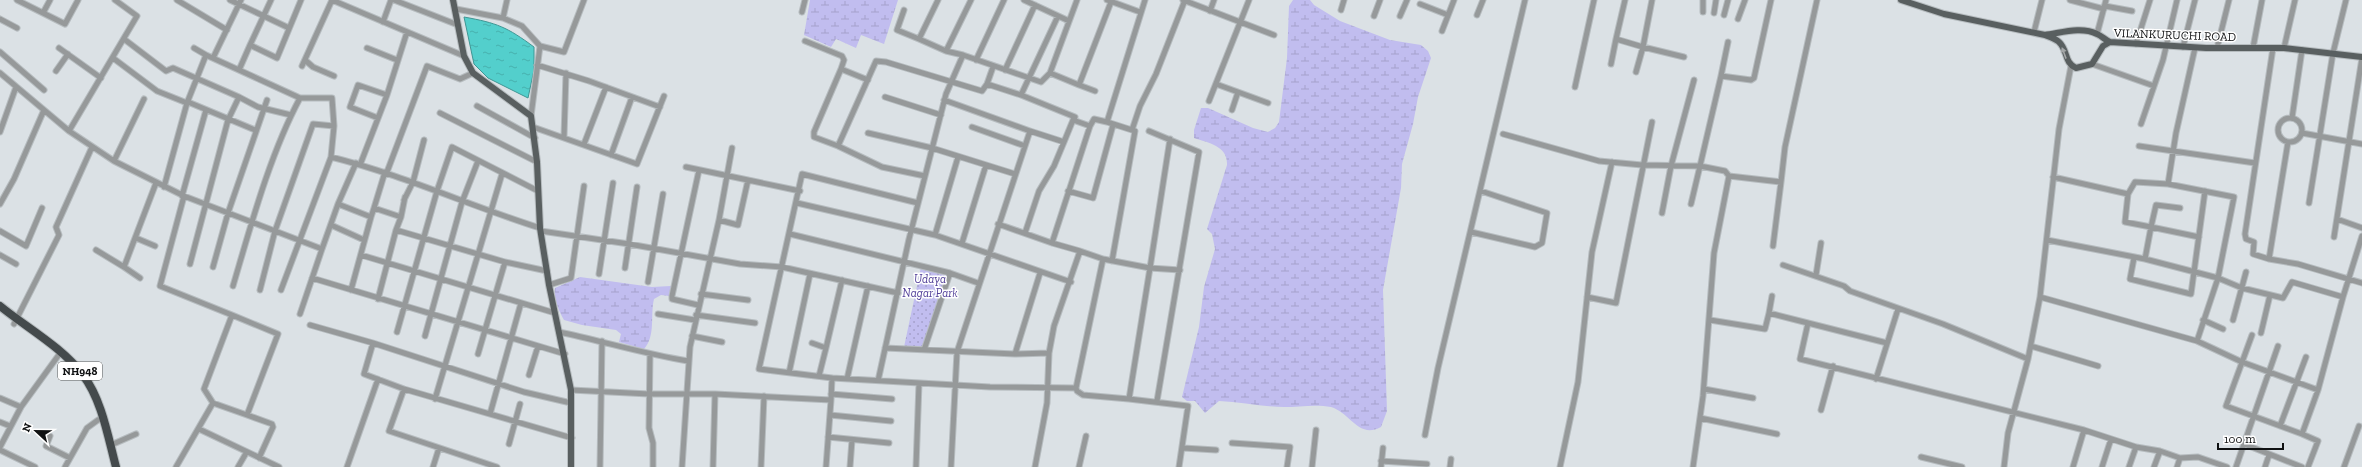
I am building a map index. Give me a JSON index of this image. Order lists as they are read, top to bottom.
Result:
{
  "streets": {
    "highway": ["NH948"],
    "main road": ["VILANKURUCHI ROAD"]
  },
  "parks": ["Udaya Nagar Park"],
  "scale_bar": "100 m",
  "north": "left"
}
